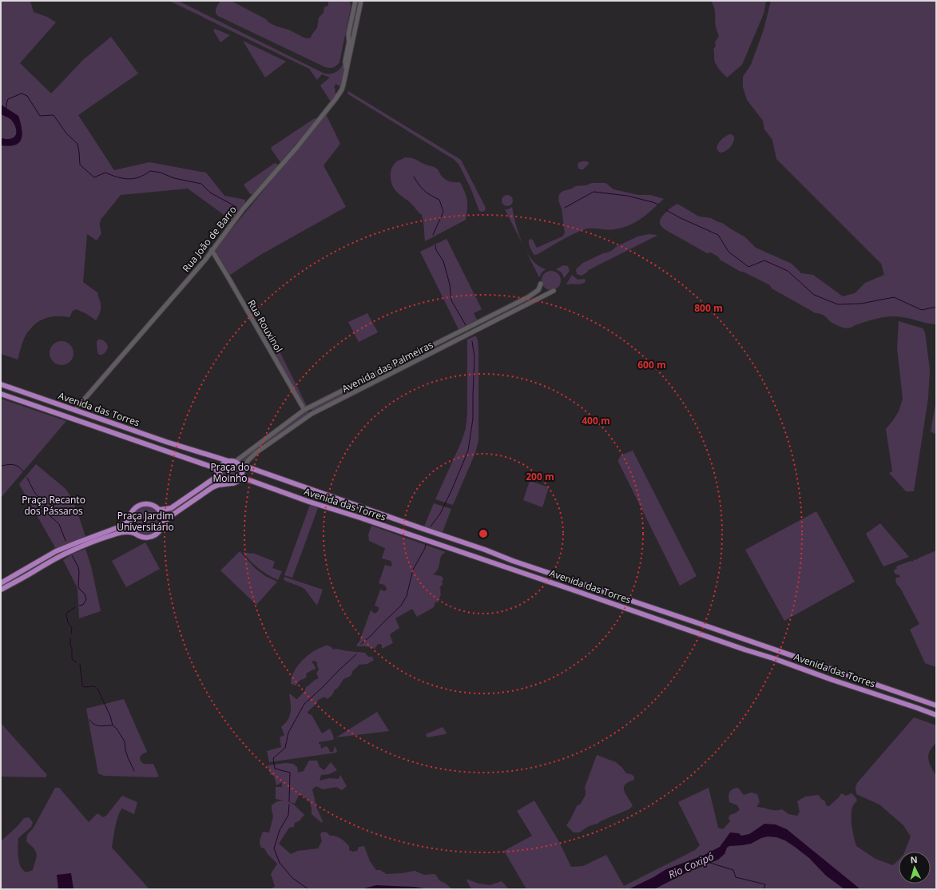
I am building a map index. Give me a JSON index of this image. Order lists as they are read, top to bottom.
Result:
{
  "streets": {
    "main road": ["Avenida das Torres"],
    "street": ["Rua João de Barro", "Rua Rouxinol", "Avenida das Palmeiras"]
  },
  "crossings": [
    ["Rua João de Barro", "Rua Rouxinol"],
    ["Rua João de Barro", "Avenida das Torres"],
    ["Rua Rouxinol", "Avenida das Palmeiras"],
    ["Avenida das Palmeiras", "Avenida das Torres"]
  ],
  "water": ["Rio Coxipó"],
  "parks": ["Praça do Moinho", "Praça Recanto dos Pássaros", "Praça Jardim Universitário"],
  "north": "top",
  "rings": [
    "800 m",
    "600 m",
    "400 m",
    "200 m"
  ]
}
